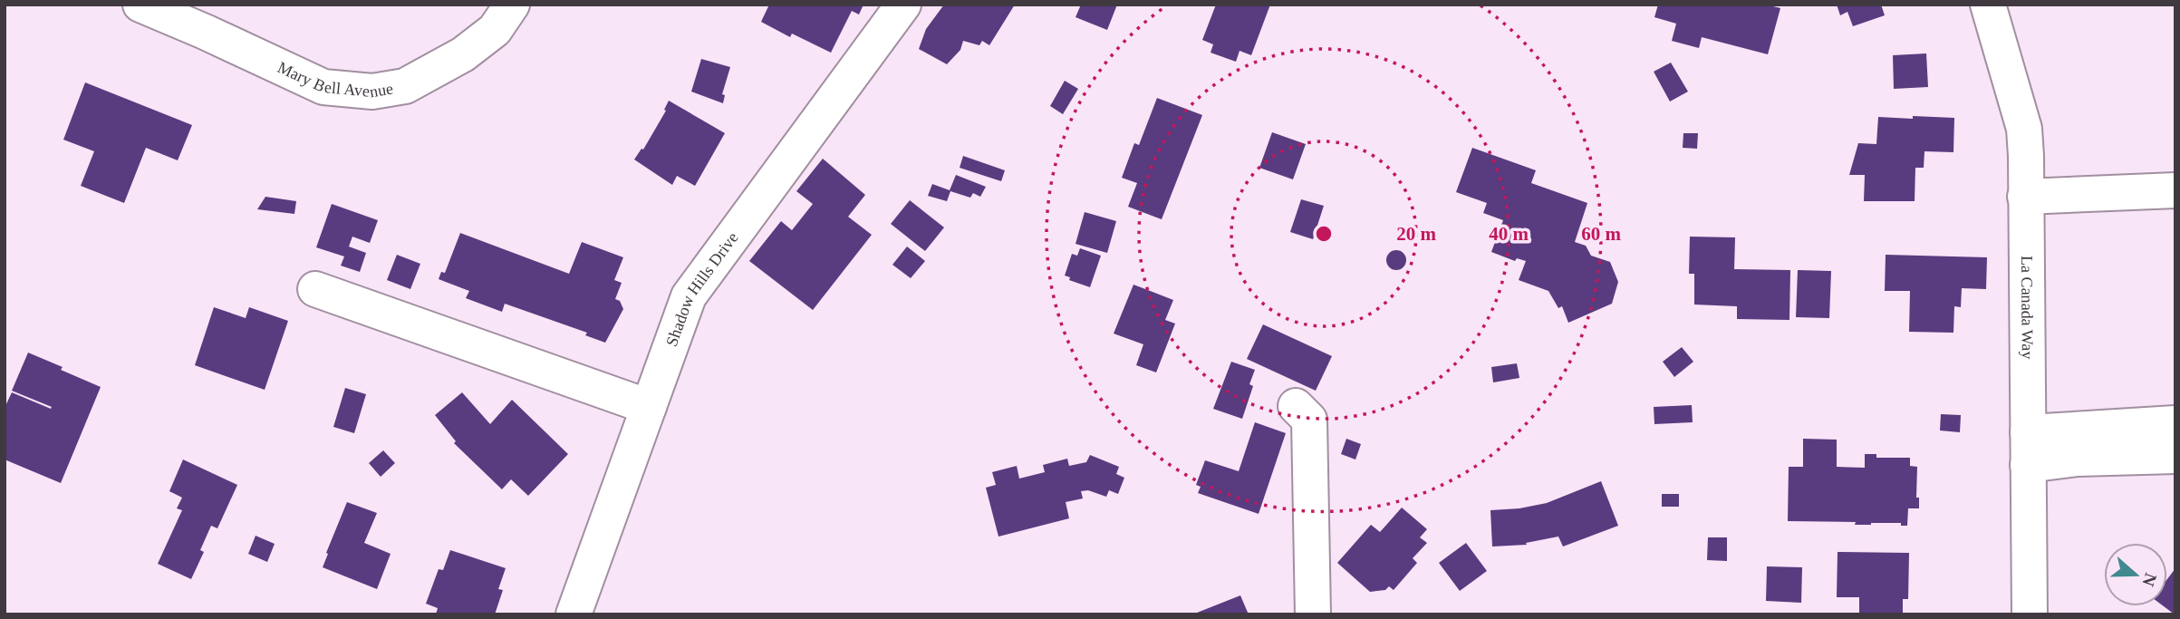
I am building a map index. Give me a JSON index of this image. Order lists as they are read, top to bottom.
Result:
{
  "streets": {
    "street": ["Mary Bell Avenue", "Shadow Hills Drive", "La Canada Way"]
  },
  "north": "right",
  "rings": ["20 m", "40 m", "60 m"]
}
